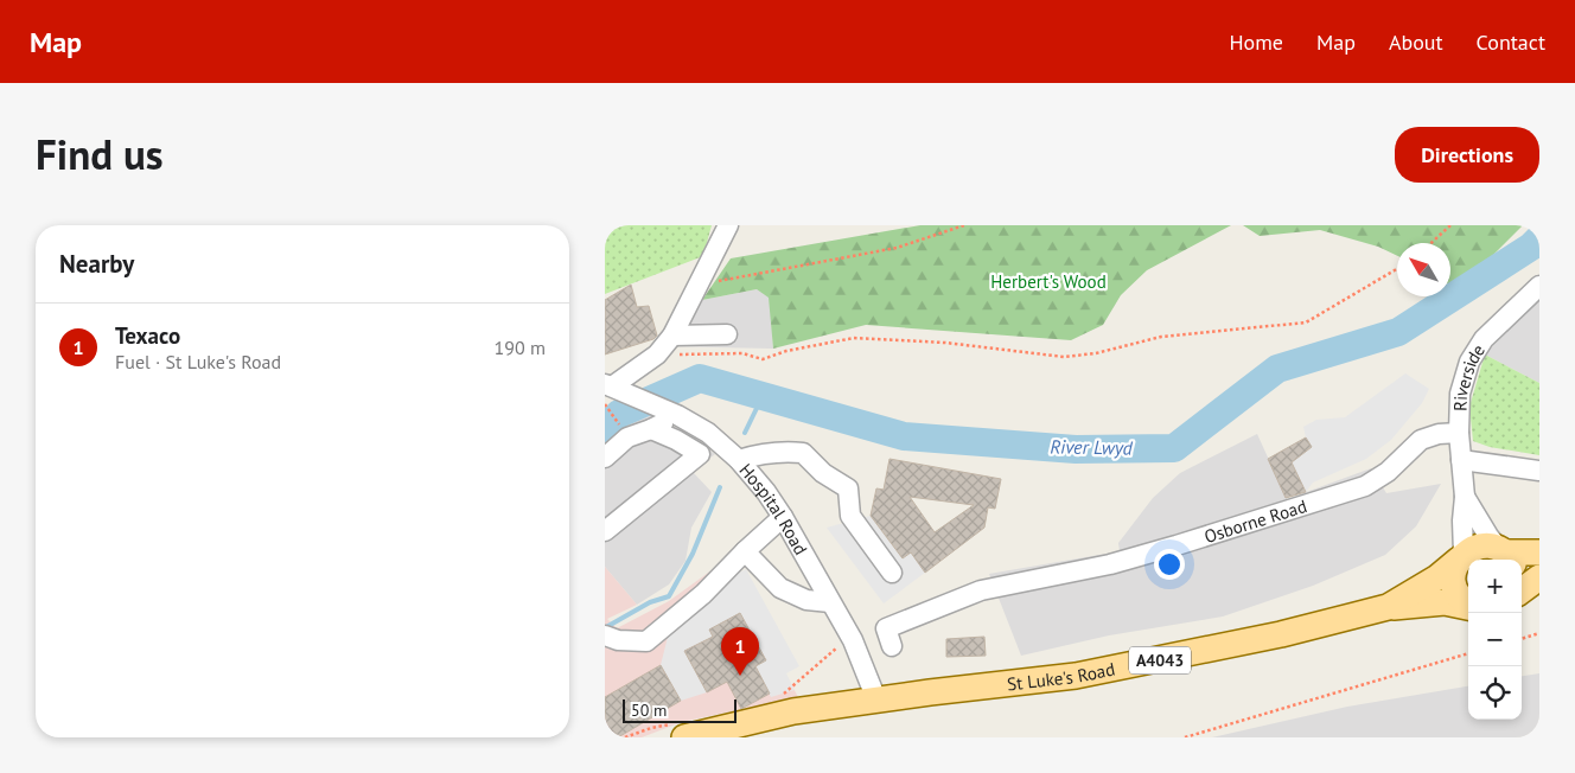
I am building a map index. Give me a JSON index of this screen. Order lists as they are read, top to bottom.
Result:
{
  "streets": {
    "main road": ["A4043", "St Luke's Road"],
    "street": ["Riverside", "Hospital Road", "Osborne Road"]
  },
  "crossings": [
    ["Riverside", "Osborne Road"],
    ["Riverside", "St Luke's Road"],
    ["Hospital Road", "St Luke's Road"],
    ["A4043", "St Luke's Road"]
  ],
  "water": ["River Lwyd"],
  "parks": ["Herbert's Wood"],
  "scale_bar": "50 m",
  "north": "top left",
  "page": {
    "header": "Map",
    "nav": [
      "Home",
      "Map",
      "About",
      "Contact"
    ],
    "title": "Find us",
    "buttons": "Directions",
    "heading": "Nearby",
    "list": [
      {
        "mark": "1",
        "name": "Texaco",
        "note": "Fuel · St Luke's Road",
        "value": "190 m"
      }
    ],
    "map_buttons": ["+", "−"],
    "pins": "1",
    "scale": "50 m"
  }
}
